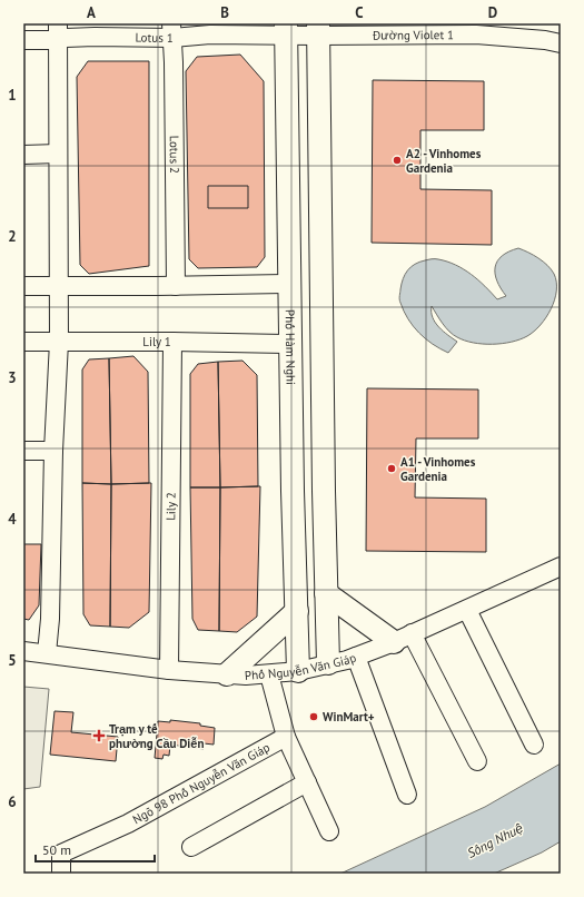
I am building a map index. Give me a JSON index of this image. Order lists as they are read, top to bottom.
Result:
{
  "streets": {
    "main road": ["Phố Hàm Nghi"],
    "street": [
      "Đường Violet 1",
      "Lotus 1",
      "Lotus 2",
      "Lily 1",
      "Lily 2",
      "Phố Nguyễn Văn Giáp",
      "Ngõ 98 Phố Nguyễn Văn Giáp"
    ]
  },
  "crossings": [
    ["Đường Violet 1", "Lotus 1"],
    ["Đường Violet 1", "Phố Hàm Nghi"],
    ["Lotus 1", "Lotus 2"],
    ["Lotus 1", "Phố Hàm Nghi"],
    ["Lily 1", "Phố Hàm Nghi"],
    ["Lily 1", "Lily 2"],
    ["Phố Hàm Nghi", "Phố Nguyễn Văn Giáp"],
    ["Lily 2", "Phố Nguyễn Văn Giáp"]
  ],
  "water": ["Sông Nhuệ"],
  "places": {
    "other": ["A2 - Vinhomes Gardenia", "A1 - Vinhomes Gardenia", "WinMart+"],
    "health": ["Trạm y tế phường Cầu Diễn"]
  },
  "scale_bar": "50 m",
  "grid": {
    "columns": [
      "A",
      "B",
      "C",
      "D"
    ],
    "rows": [
      "1",
      "2",
      "3",
      "4",
      "5",
      "6"
    ]
  }
}
